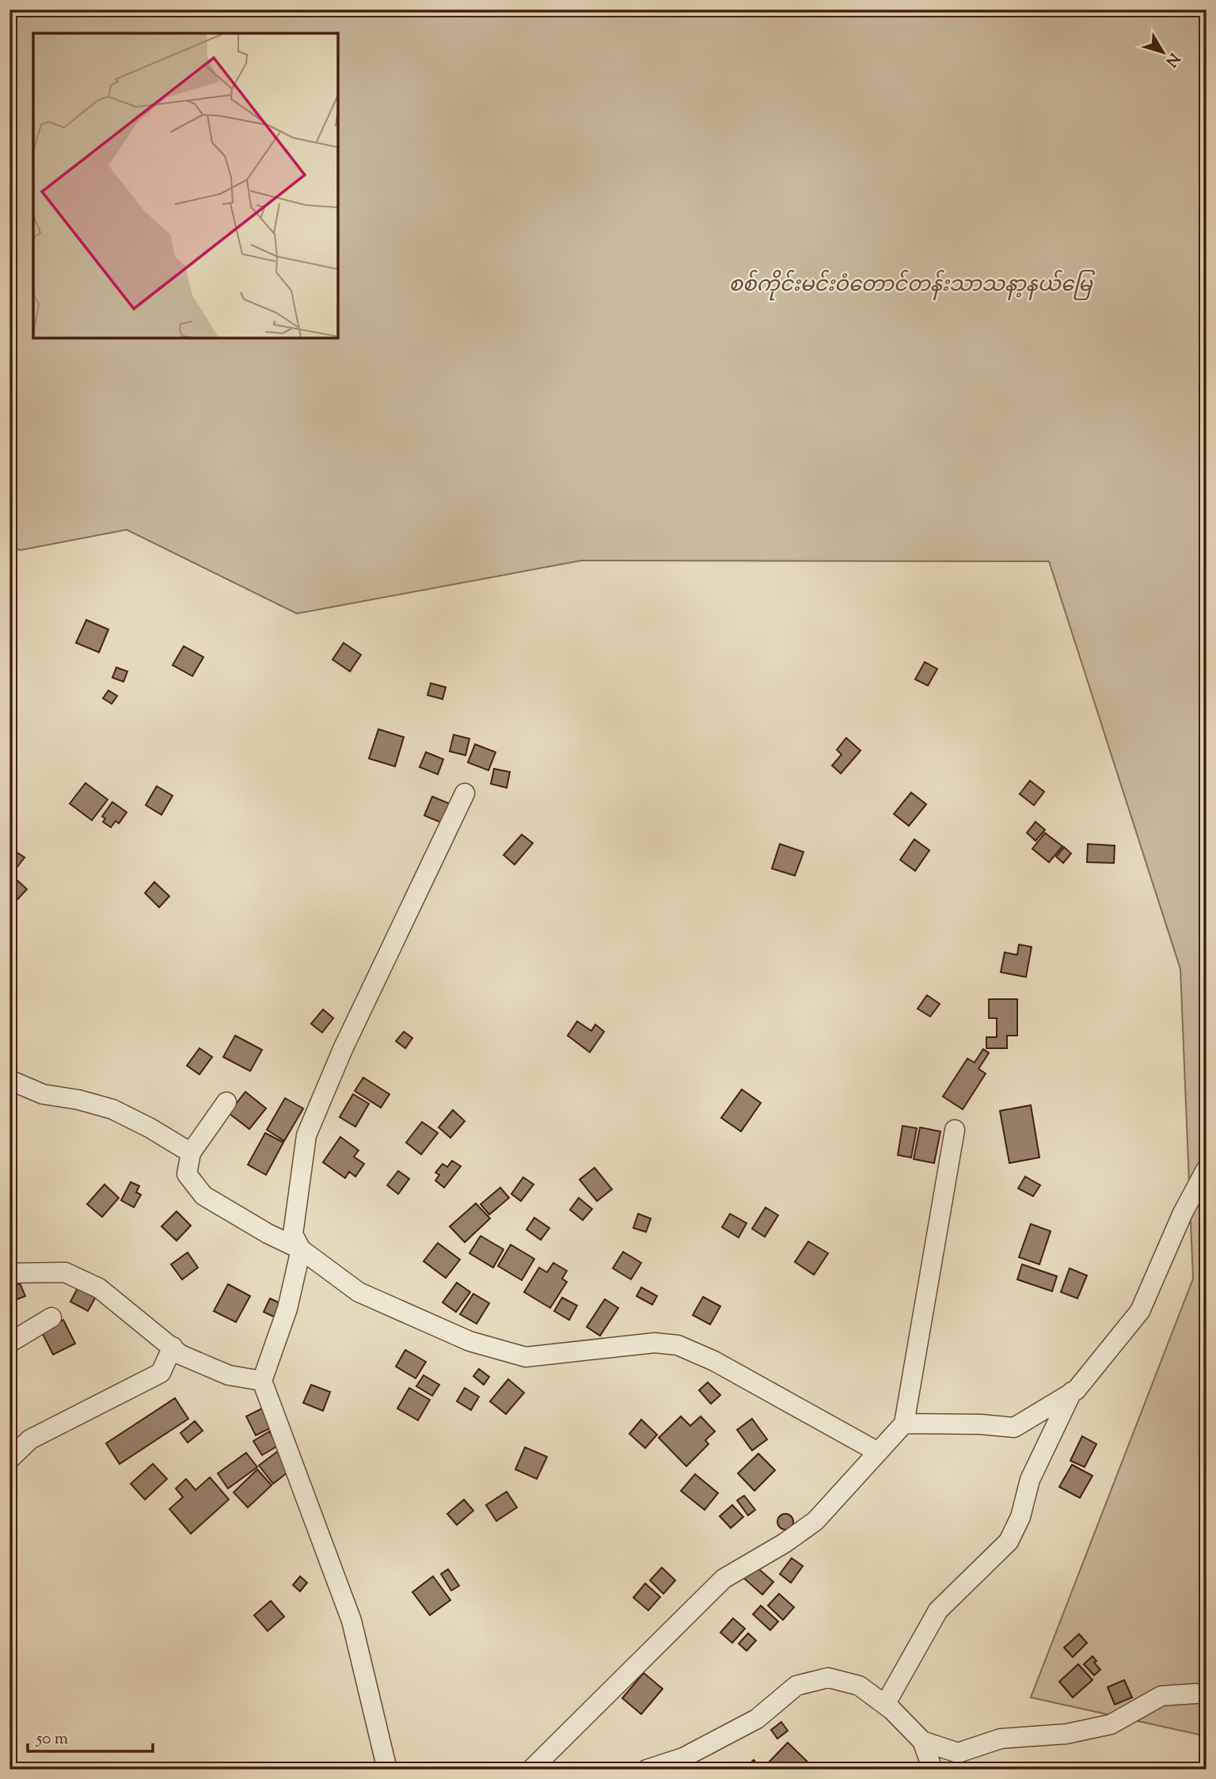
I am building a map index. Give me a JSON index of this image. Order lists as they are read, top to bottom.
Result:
{
  "parks": ["စစ်ကိုင်းမင်းဝံတောင်တန်းသာသနာ့နယ်မြေ"],
  "scale_bar": "50 m",
  "north": "bottom right"
}
